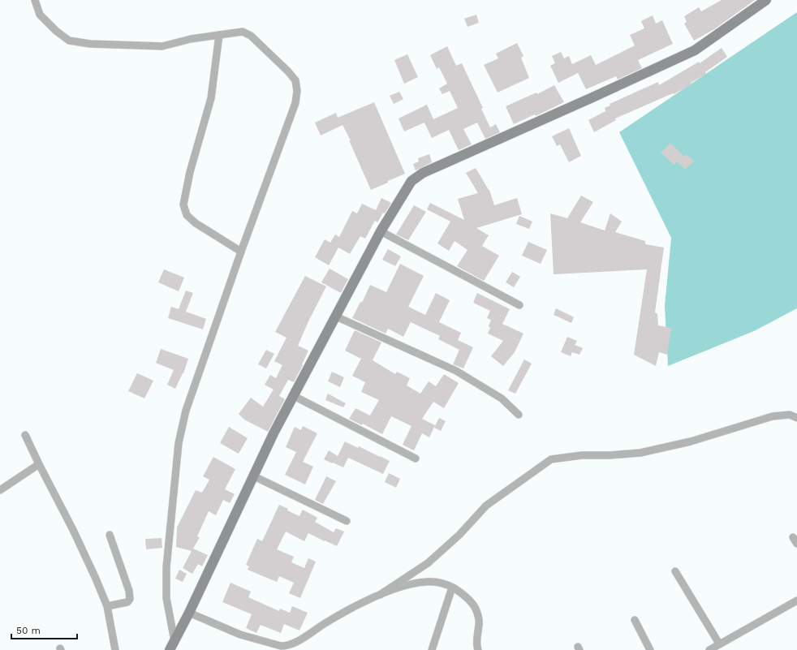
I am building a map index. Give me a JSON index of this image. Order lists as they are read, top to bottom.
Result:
{
  "scale_bar": "50 m"
}
